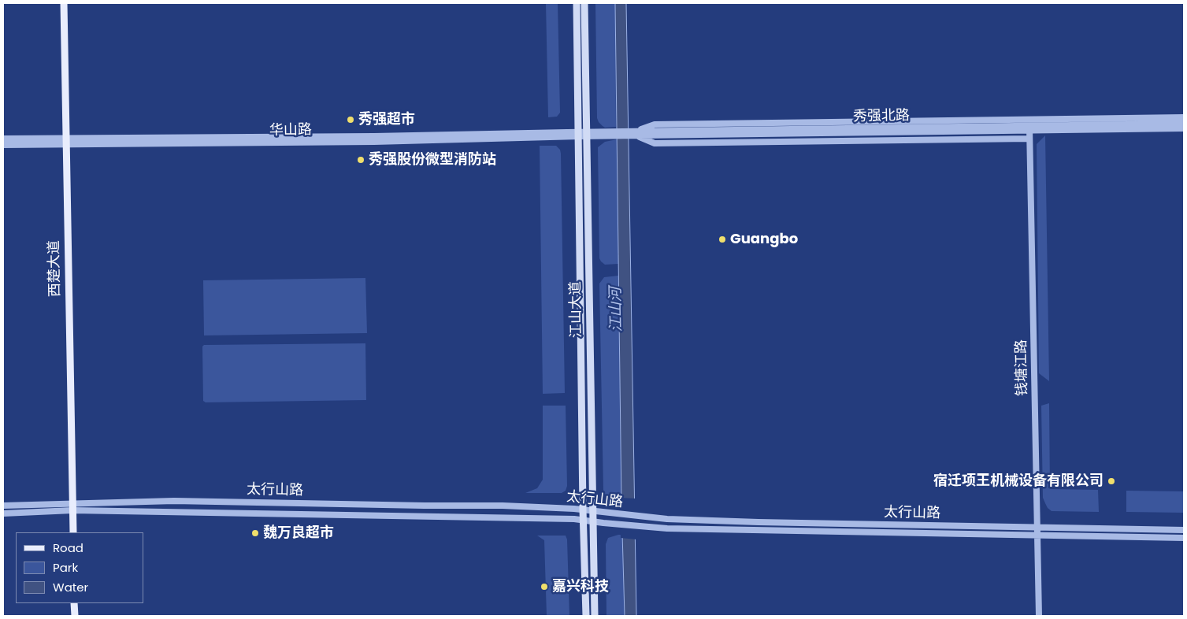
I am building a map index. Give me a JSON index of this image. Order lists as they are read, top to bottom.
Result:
{
  "streets": {
    "main road": ["西楚大道", "江山大道"],
    "street": [
      "秀强北路",
      "华山路",
      "钱塘江路",
      "太行山路"
    ]
  },
  "crossings": [
    ["秀强北路", "华山路"],
    ["秀强北路", "江山大道"],
    ["秀强北路", "钱塘江路"],
    ["华山路", "西楚大道"],
    ["华山路", "江山大道"],
    ["西楚大道", "太行山路"],
    ["江山大道", "太行山路"],
    ["钱塘江路", "太行山路"]
  ],
  "water": ["江山河"],
  "places": [
    "秀强超市",
    "秀强股份微型消防站",
    "Guangbo",
    "宿迁项王机械设备有限公司",
    "魏万良超市",
    "嘉兴科技"
  ],
  "legend": ["Road", "Park", "Water"]
}
